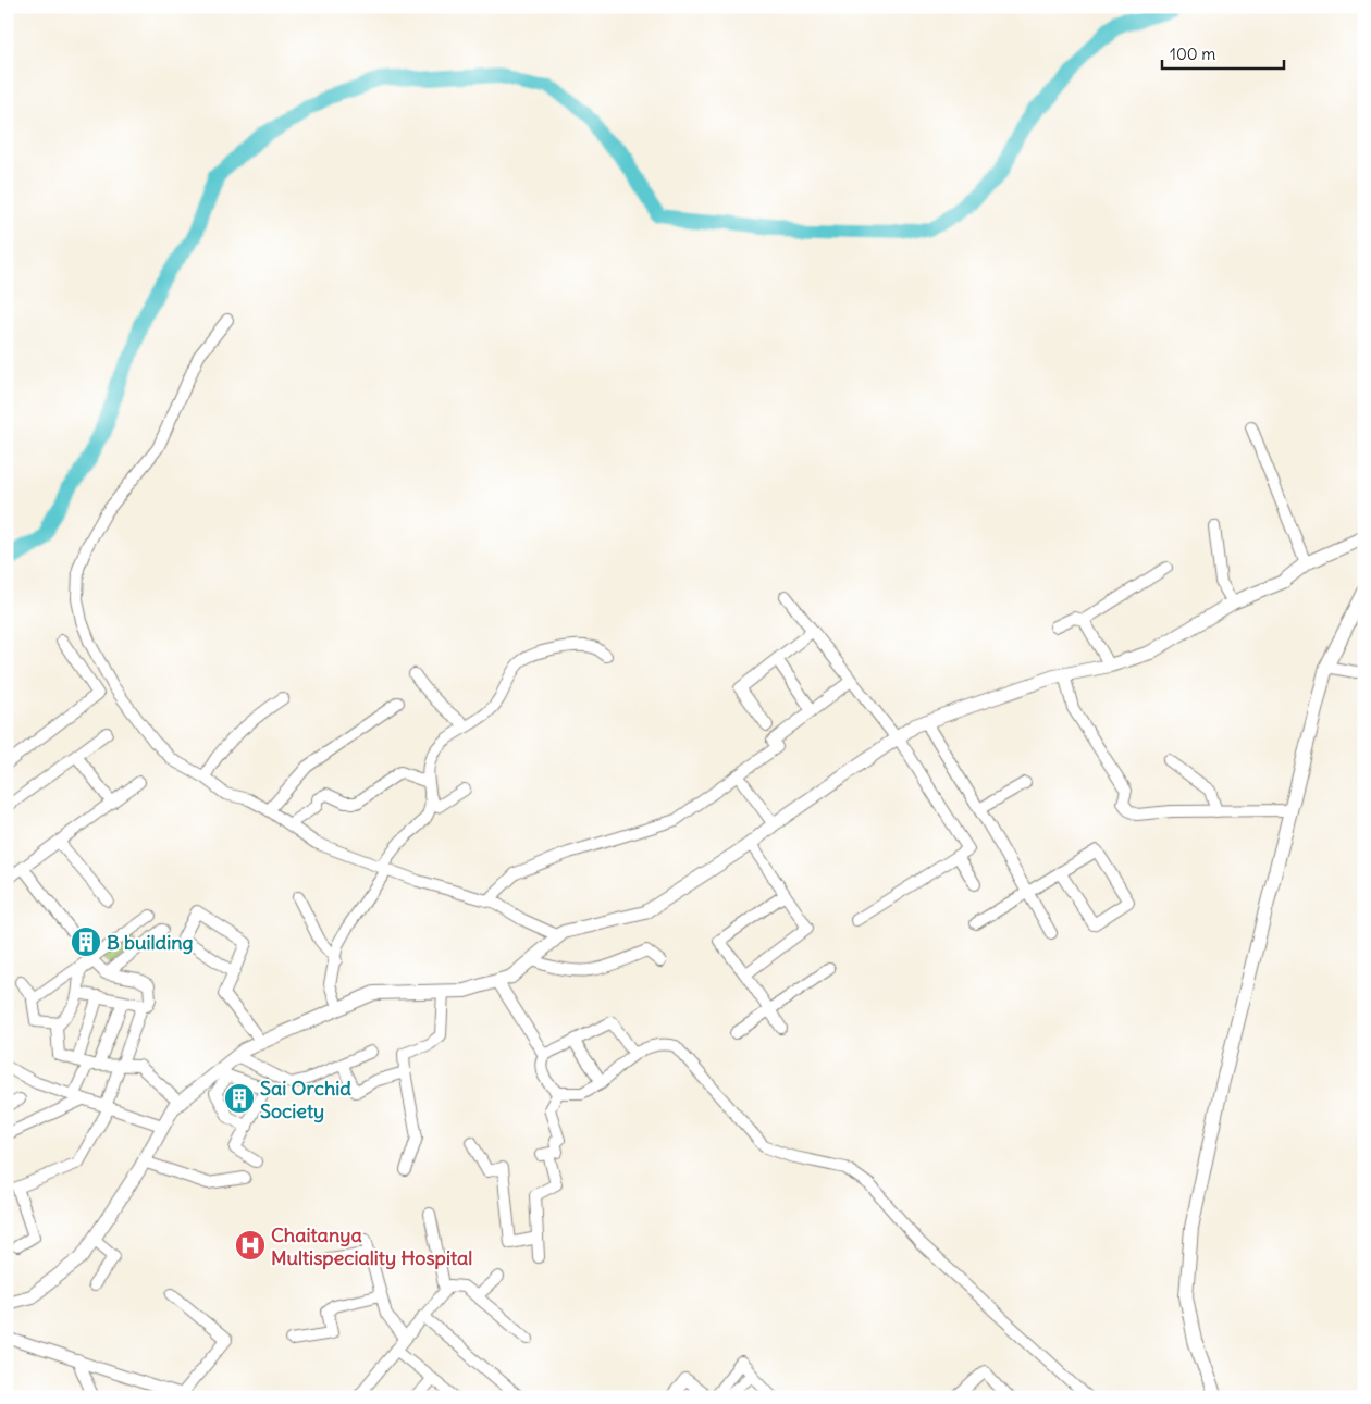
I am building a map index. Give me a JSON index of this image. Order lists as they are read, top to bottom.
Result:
{
  "places": {
    "building": ["B building", "Sai Orchid Society"],
    "hospital": ["Chaitanya Multispeciality Hospital"]
  },
  "scale_bar": "100 m"
}
